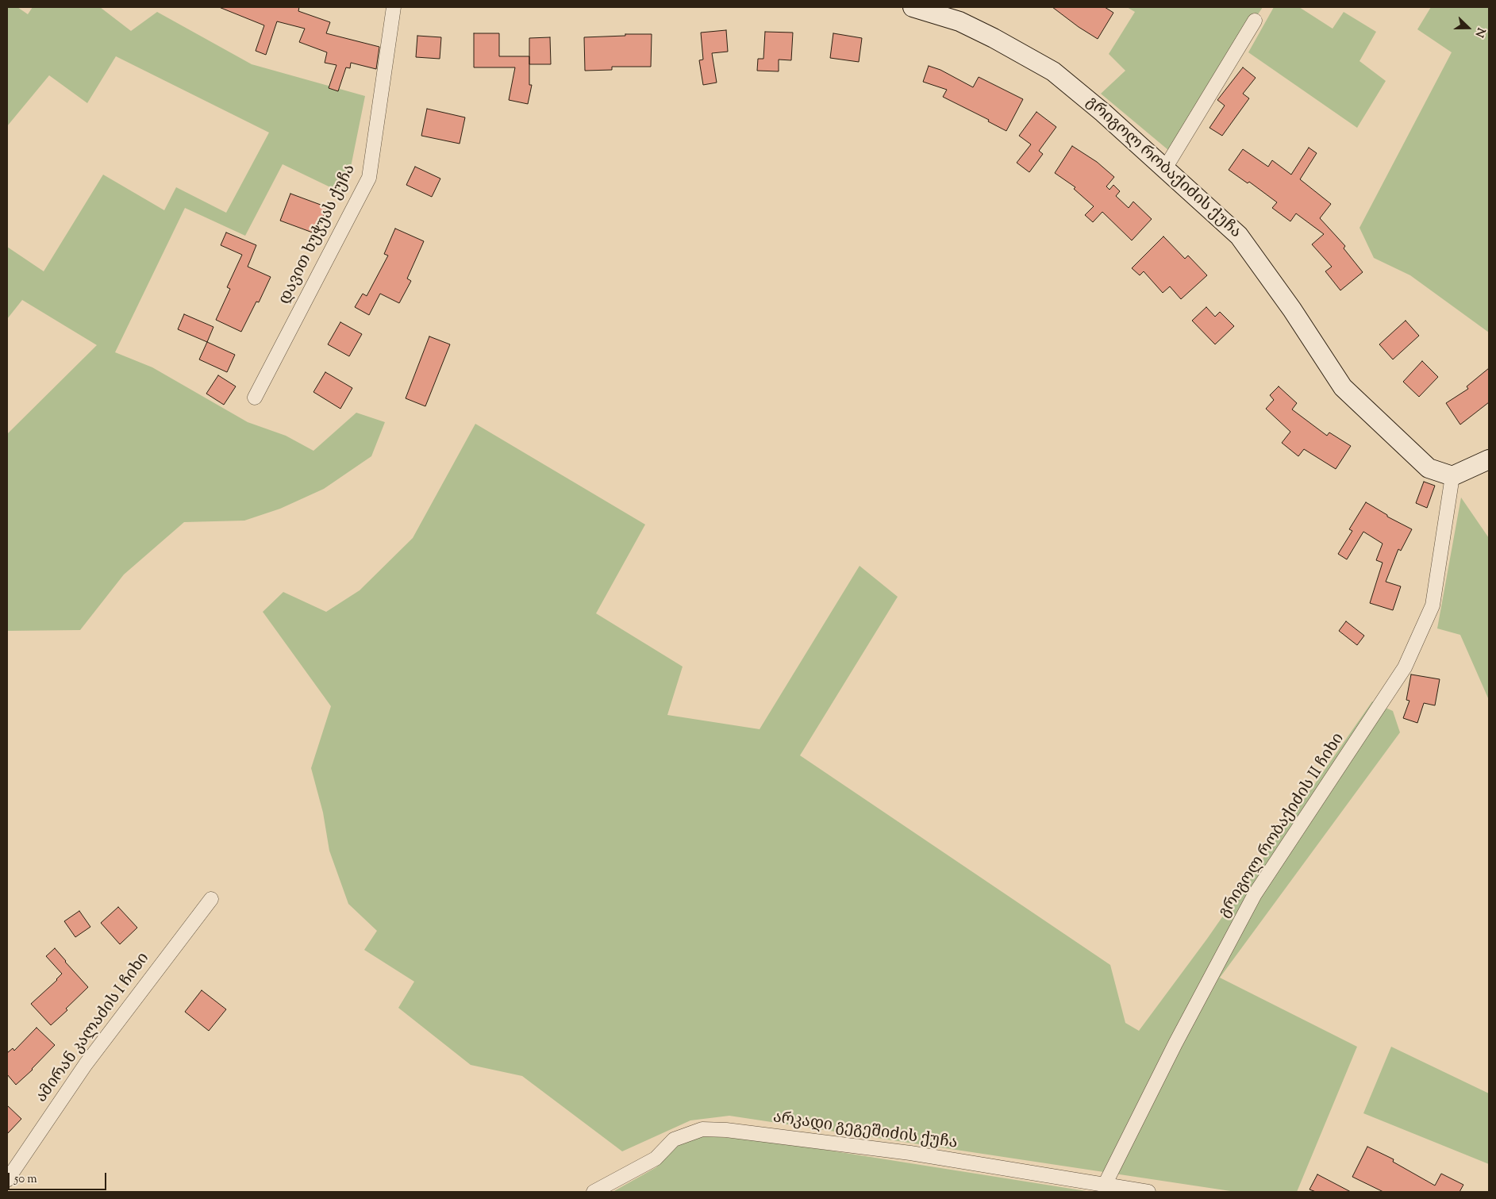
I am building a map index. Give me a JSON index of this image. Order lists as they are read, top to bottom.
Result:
{
  "streets": {
    "street": [
      "გრიგოლ რობაქიძის ქუჩა",
      "დავით ხუჭუას ქუჩა",
      "გრიგოლ რობაქიძის II ჩიხი",
      "ამირან კალაძის I ჩიხი",
      "არკადი გეგეშიძის ქუჩა"
    ]
  },
  "crossings": [
    ["გრიგოლ რობაქიძის ქუჩა", "გრიგოლ რობაქიძის II ჩიხი"],
    ["გრიგოლ რობაქიძის II ჩიხი", "არკადი გეგეშიძის ქუჩა"]
  ],
  "scale_bar": "50 m",
  "north": "right"
}
